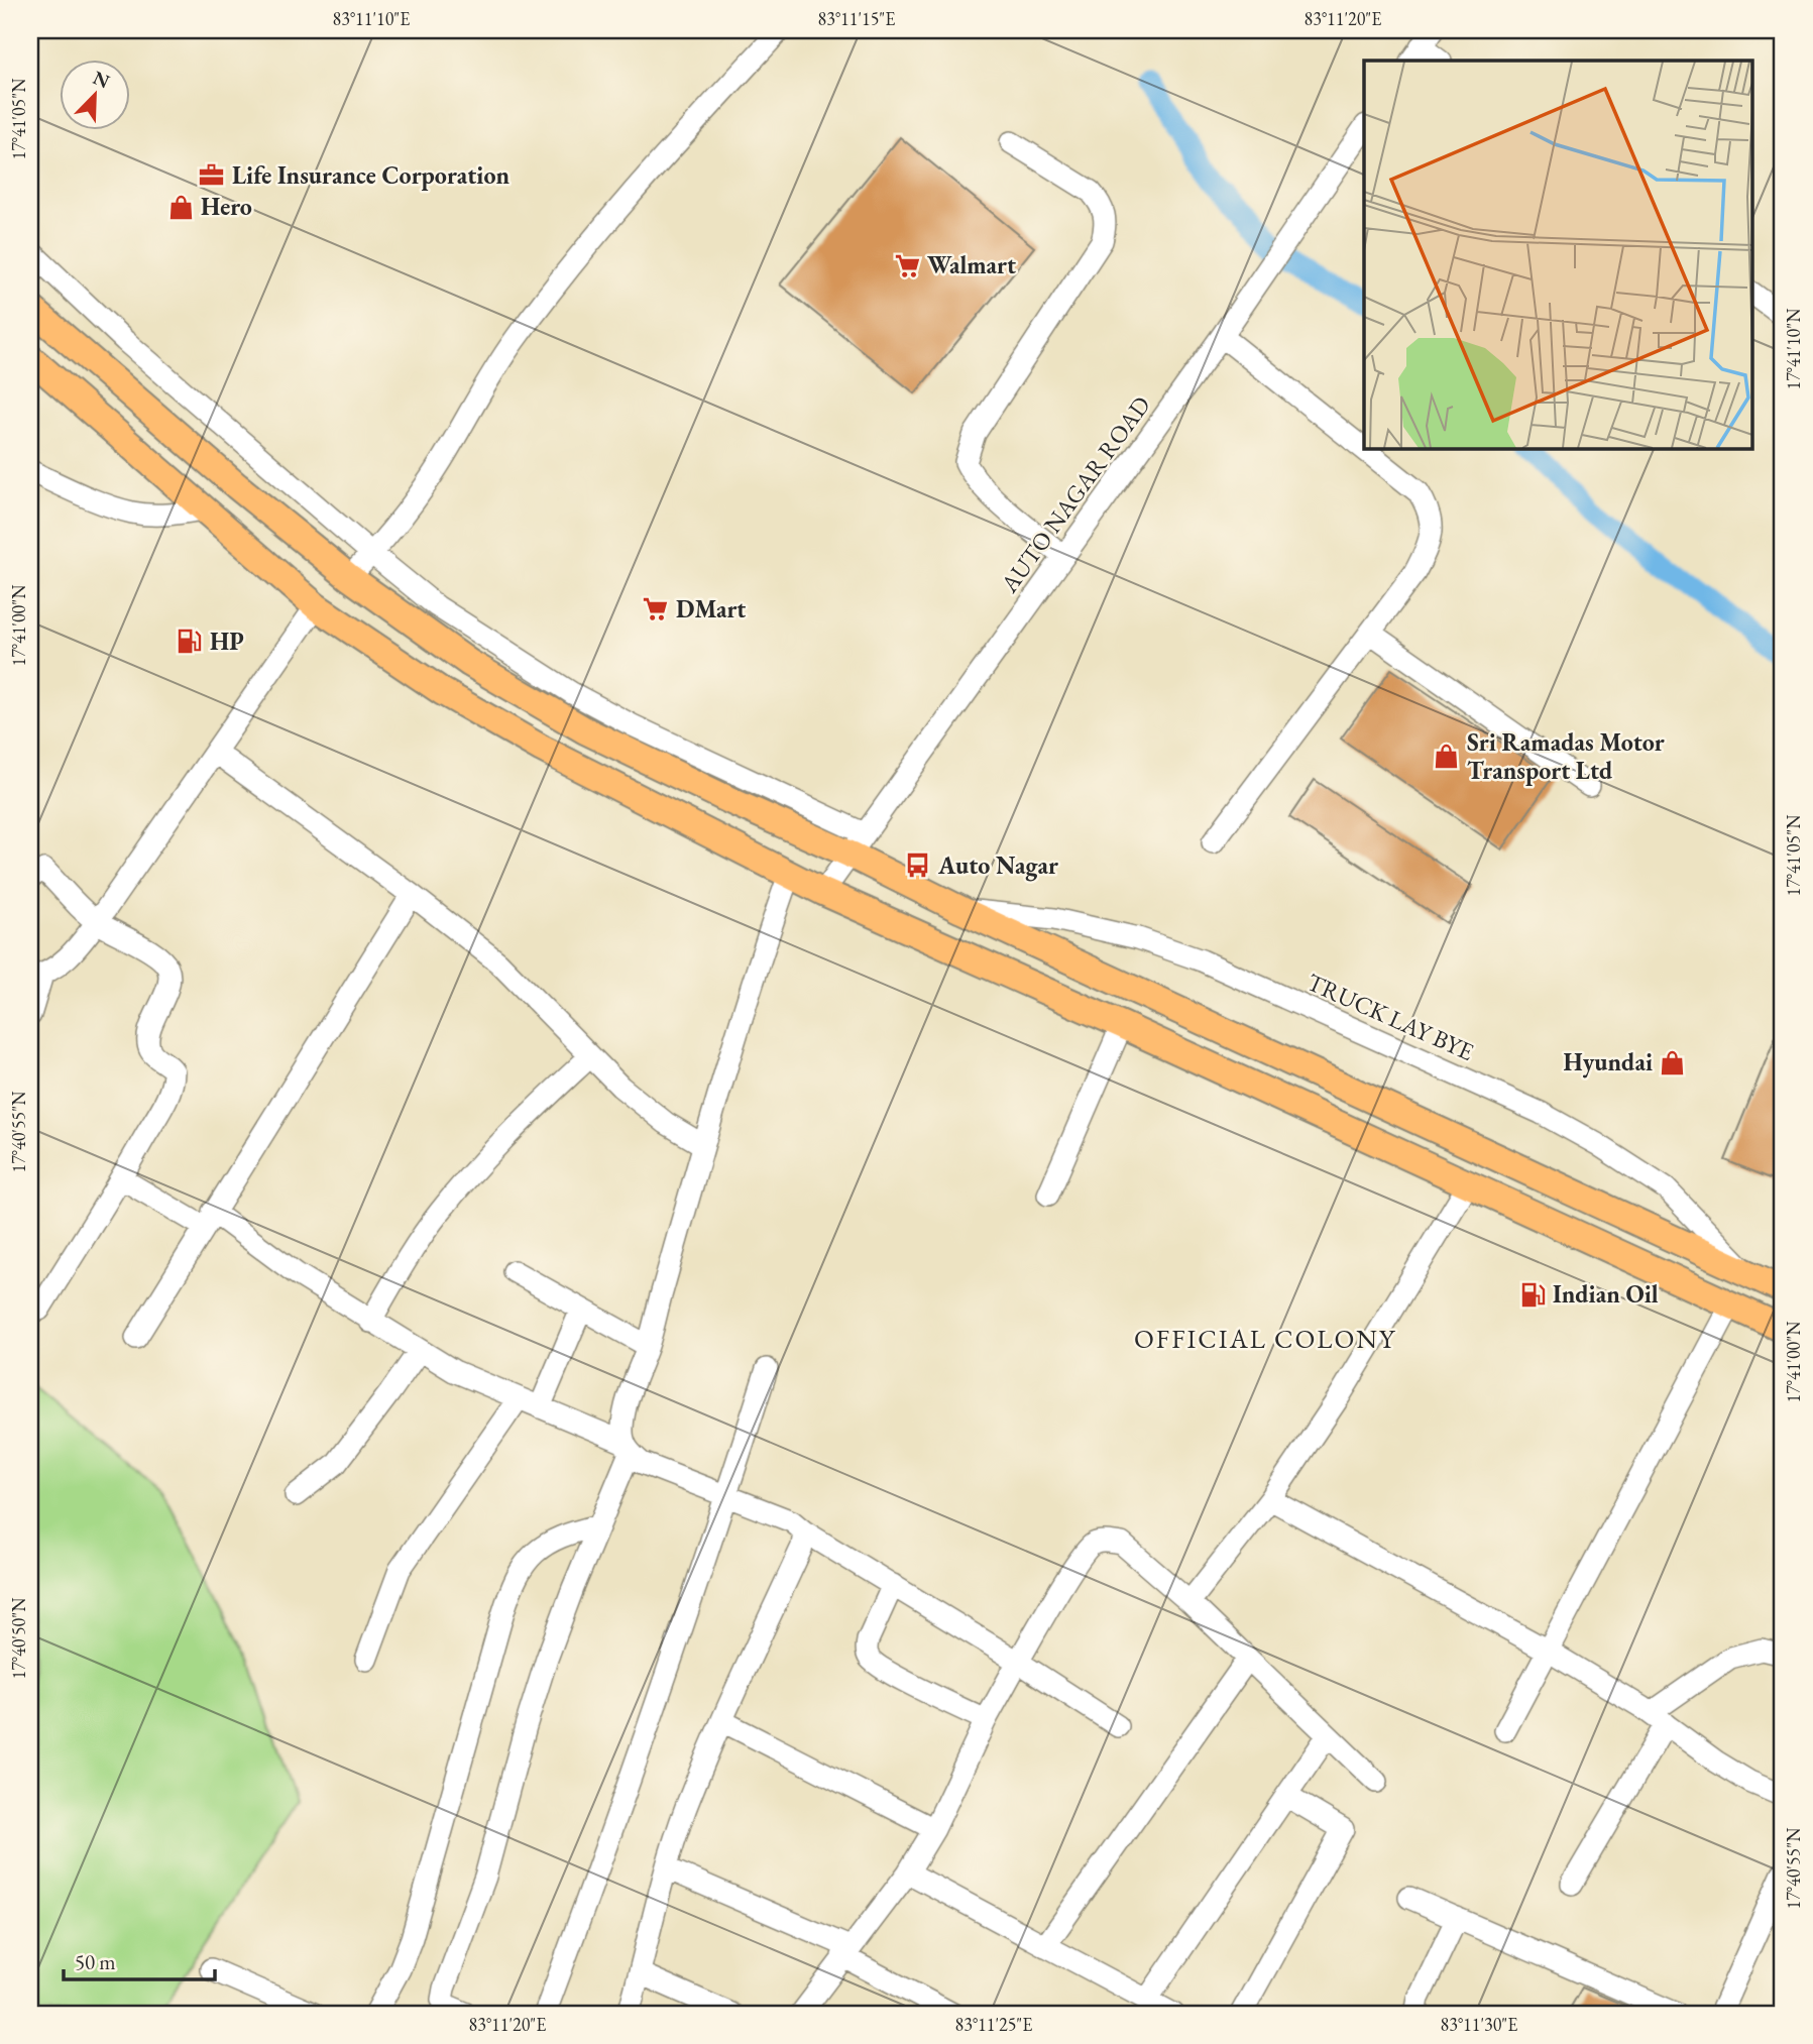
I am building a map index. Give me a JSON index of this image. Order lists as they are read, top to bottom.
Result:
{
  "streets": {
    "street": ["AUTO NAGAR ROAD", "TRUCK LAY BYE"]
  },
  "districts": ["OFFICIAL COLONY"],
  "places": {
    "office": ["Life Insurance Corporation"],
    "shop": ["Hero", "Sri Ramadas Motor Transport Ltd", "Hyundai"],
    "supermarket": ["Walmart", "DMart"],
    "fuel station": ["HP", "Indian Oil"],
    "bus stop": ["Auto Nagar"]
  },
  "scale_bar": "50 m",
  "north": "top right",
  "coordinates": [
    "83°11'10\"E",
    "83°11'15\"E",
    "83°11'20\"E",
    "17°41'05\"N",
    "17°41'10\"N",
    "17°41'00\"N",
    "17°40'55\"N",
    "17°40'50\"N",
    "83°11'25\"E",
    "83°11'30\"E"
  ]
}
